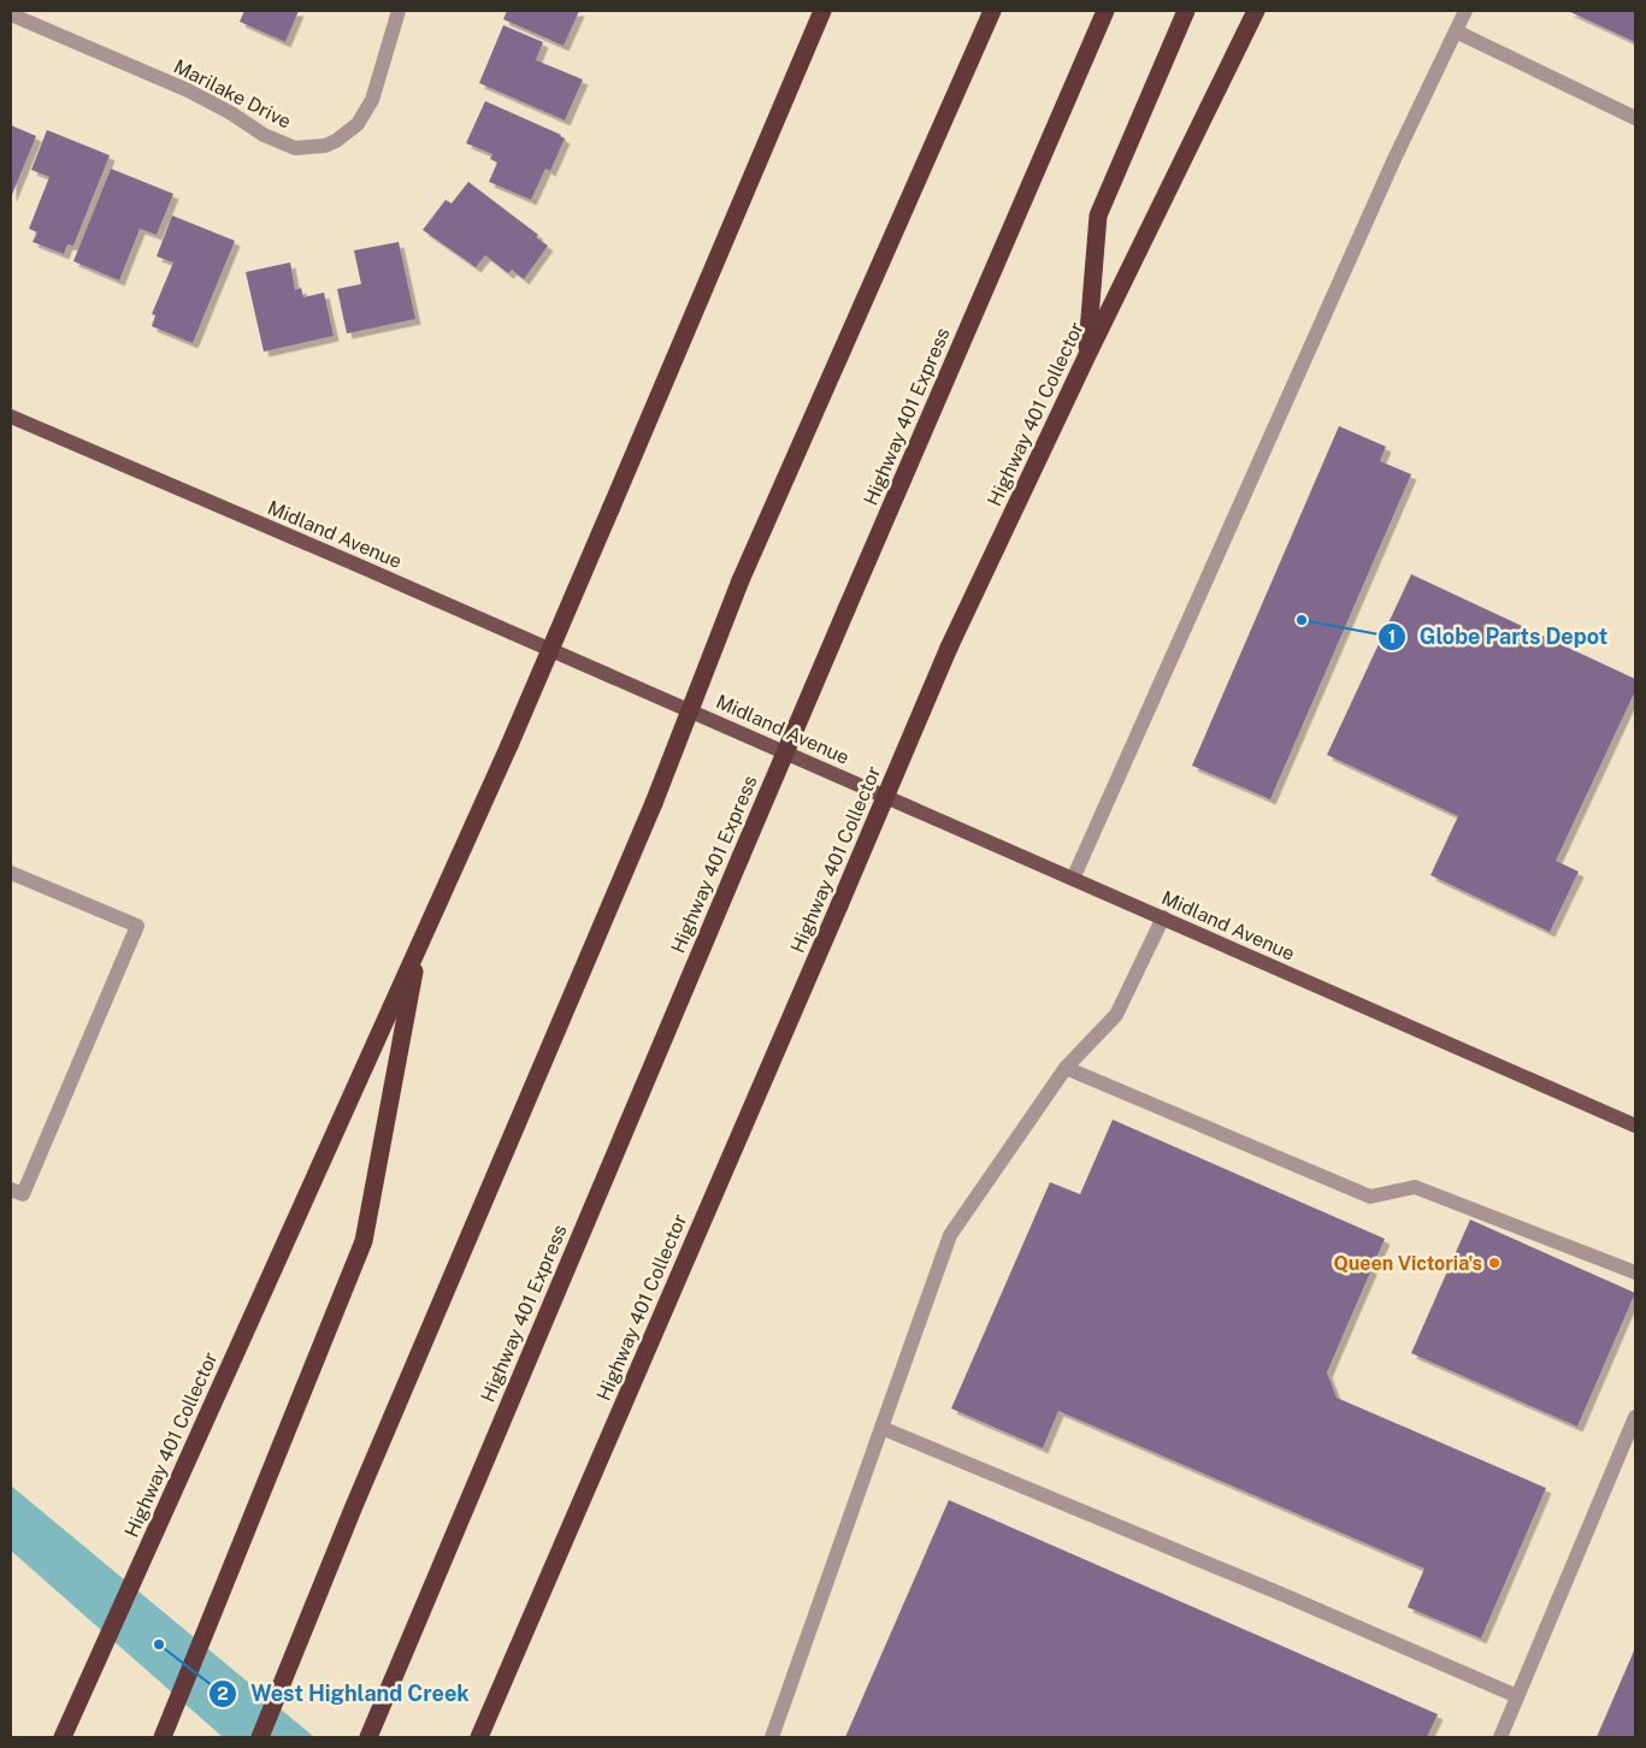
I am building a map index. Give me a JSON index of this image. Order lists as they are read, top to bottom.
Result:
{
  "streets": {
    "highway": ["Highway 401 Collector", "Highway 401 Express"],
    "main road": ["Midland Avenue"],
    "street": ["Marilake Drive"]
  },
  "places": ["Globe Parts Depot", "Queen Victoria's", "West Highland Creek"]
}
